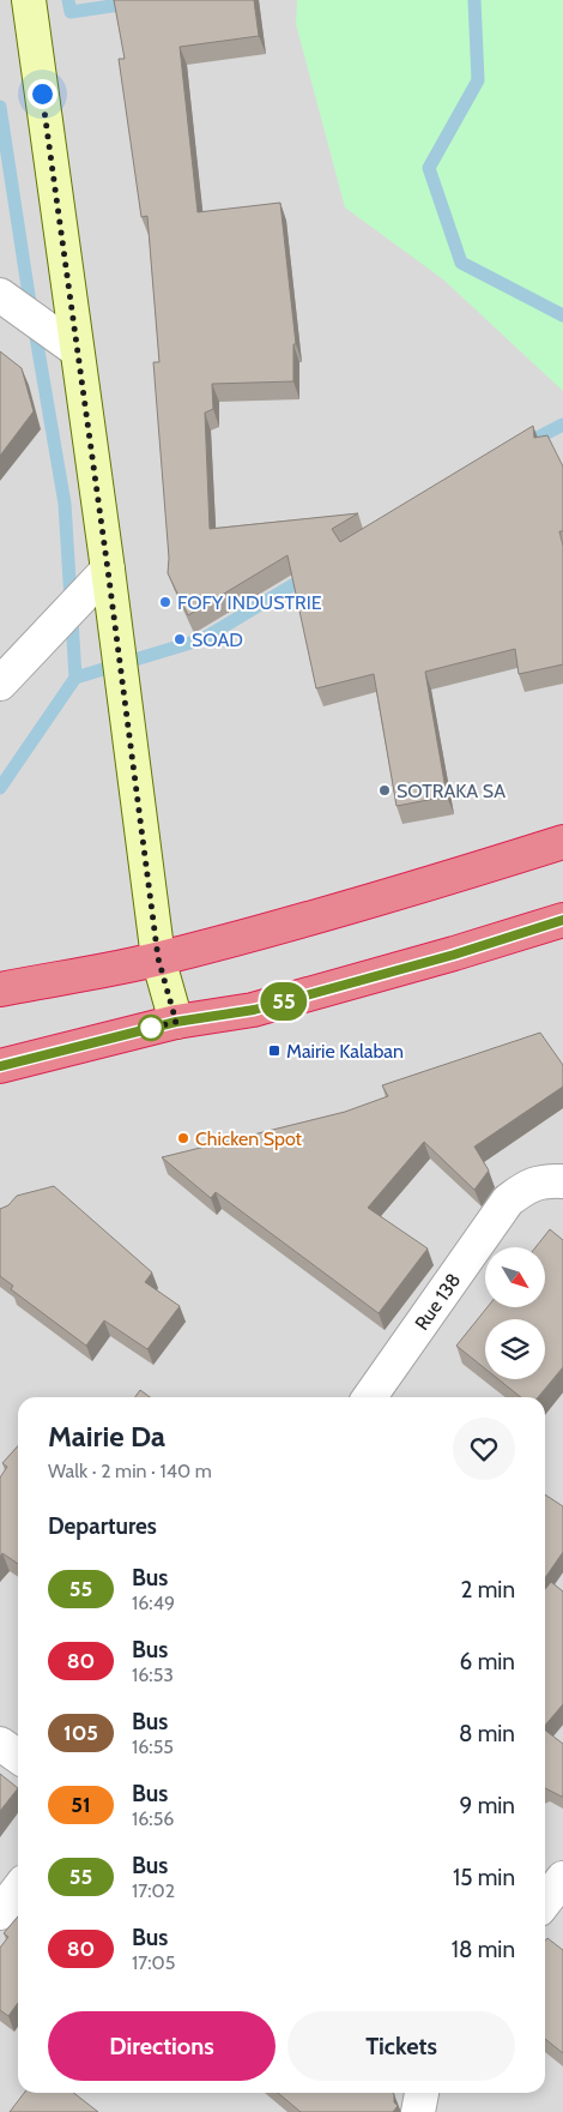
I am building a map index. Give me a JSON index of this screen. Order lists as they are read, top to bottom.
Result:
{
  "streets": {
    "street": ["Rue 138"]
  },
  "places": {
    "other": [
      "FOFY INDUSTRIE",
      "SOAD",
      "SOTRAKA SA",
      "Chicken Spot"
    ],
    "transit": ["Mairie Kalaban"]
  },
  "lines": ["bus line 55"],
  "north": "bottom right",
  "page": {
    "on_map": "55",
    "heading": [
      ["Mairie Da", "Walk · 2 min · 140 m"],
      "Departures"
    ],
    "list": [
      {
        "mark": "55",
        "name": "Bus",
        "note": "16:49",
        "value": "2 min"
      },
      {
        "mark": "80",
        "name": "Bus",
        "note": "16:53",
        "value": "6 min"
      },
      {
        "mark": "105",
        "name": "Bus",
        "note": "16:55",
        "value": "8 min"
      },
      {
        "mark": "51",
        "name": "Bus",
        "note": "16:56",
        "value": "9 min"
      },
      {
        "mark": "55",
        "name": "Bus",
        "note": "17:02",
        "value": "15 min"
      },
      {
        "mark": "80",
        "name": "Bus",
        "note": "17:05",
        "value": "18 min"
      }
    ],
    "buttons": ["Directions", "Tickets"]
  }
}
